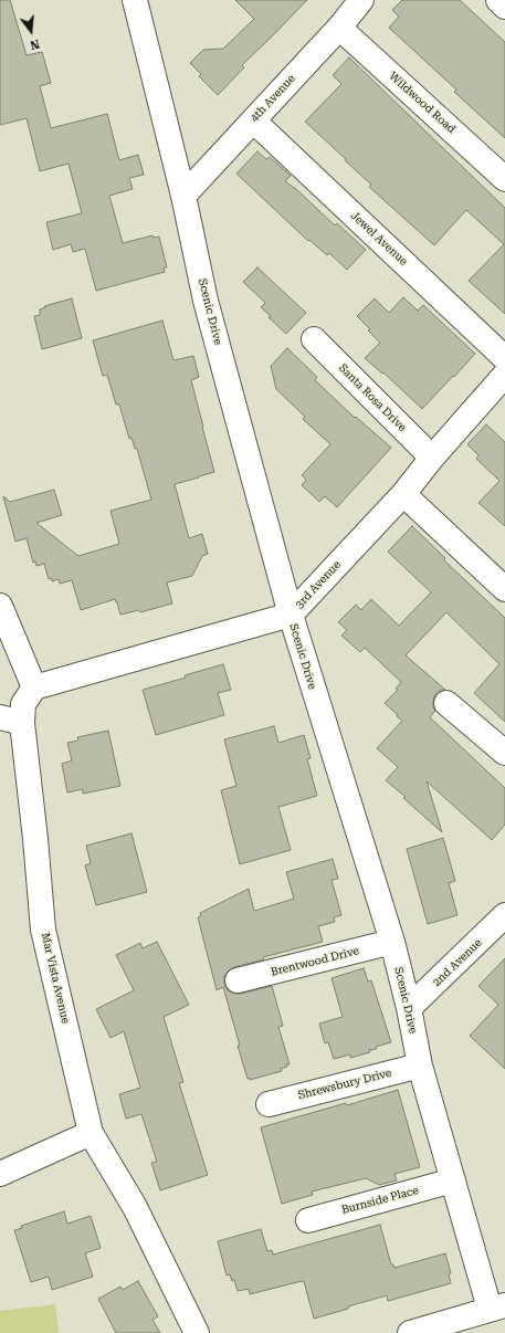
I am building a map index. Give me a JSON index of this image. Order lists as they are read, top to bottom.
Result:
{
  "streets": {
    "street": [
      "4th Avenue",
      "Wildwood Road",
      "Jewel Avenue",
      "Scenic Drive",
      "Santa Rosa Drive",
      "3rd Avenue",
      "Brentwood Drive",
      "2nd Avenue",
      "Mar Vista Avenue",
      "Shrewsbury Drive",
      "Burnside Place"
    ]
  },
  "crossings": [
    ["4th Avenue", "Wildwood Road"],
    ["4th Avenue", "Jewel Avenue"],
    ["4th Avenue", "Scenic Drive"],
    ["Scenic Drive", "3rd Avenue"],
    ["Scenic Drive", "Brentwood Drive"],
    ["Scenic Drive", "2nd Avenue"],
    ["Scenic Drive", "Shrewsbury Drive"],
    ["Scenic Drive", "Burnside Place"],
    ["Santa Rosa Drive", "3rd Avenue"],
    ["3rd Avenue", "Mar Vista Avenue"]
  ],
  "north": "bottom"
}
